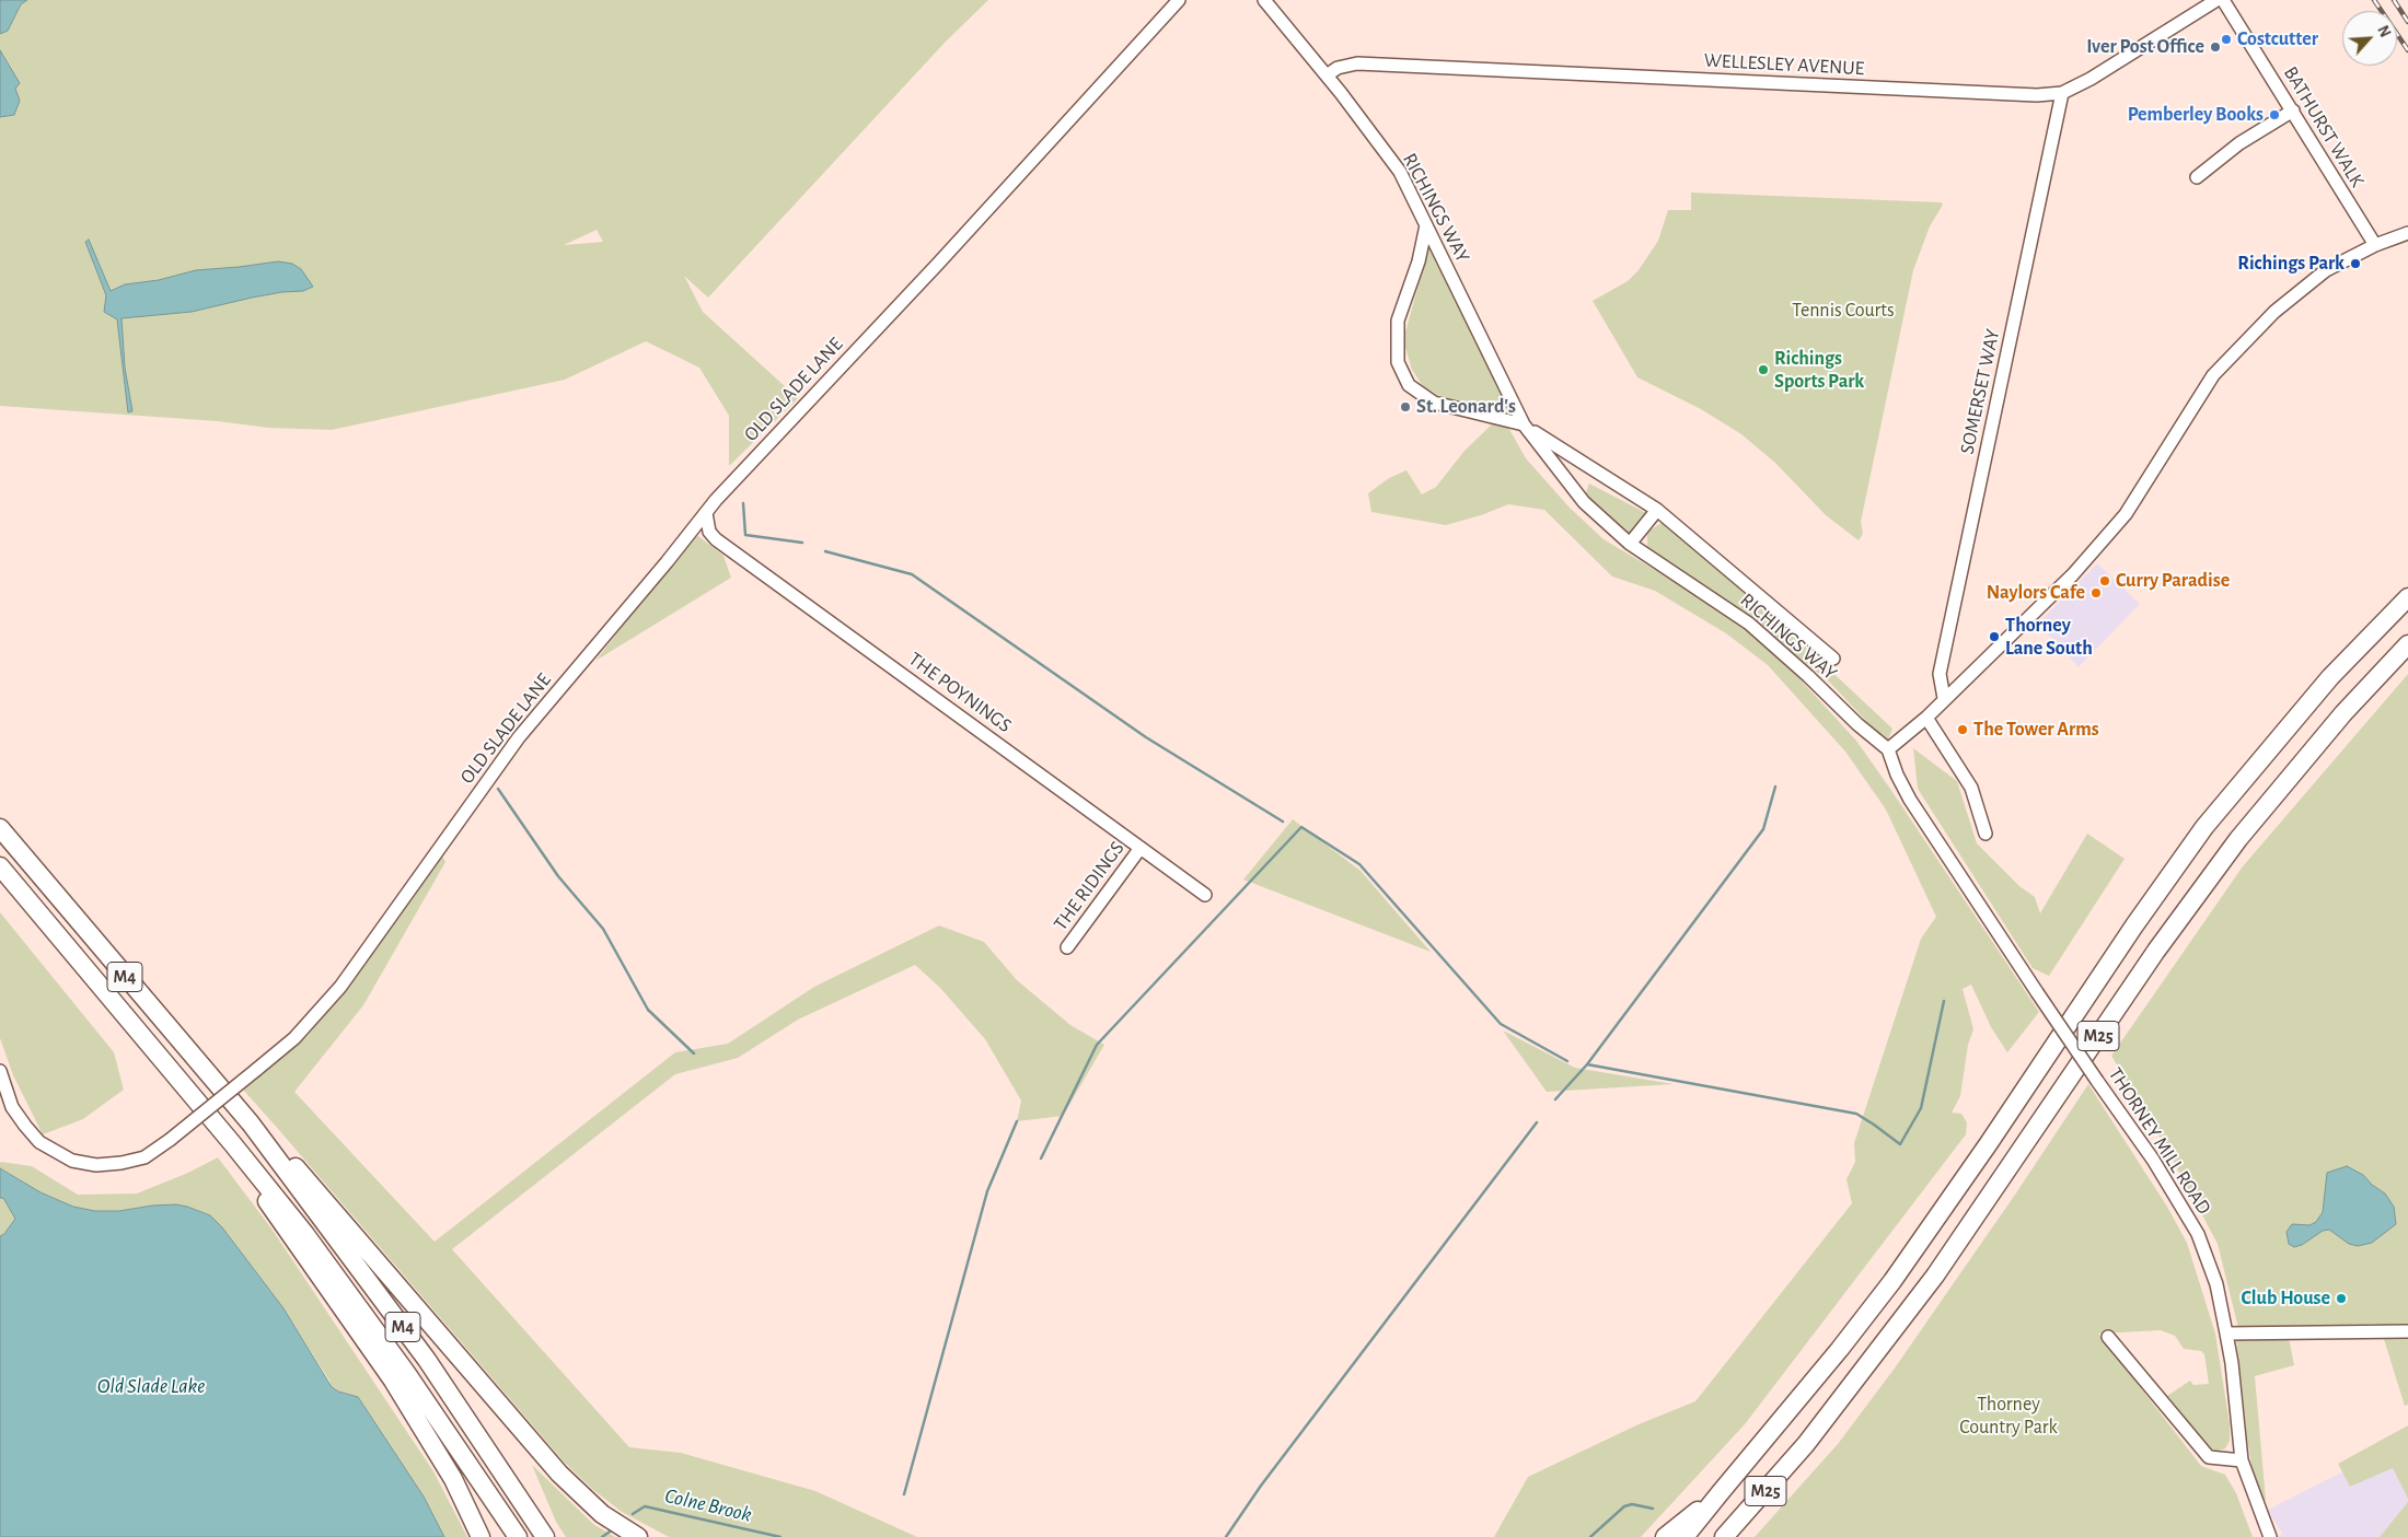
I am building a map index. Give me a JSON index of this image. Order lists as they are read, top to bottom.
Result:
{
  "streets": {
    "highway": ["M4", "M25"],
    "street": [
      "WELLESLEY AVENUE",
      "BATHURST WALK",
      "RICHINGS WAY",
      "OLD SLADE LANE",
      "SOMERSET WAY",
      "THE POYNINGS",
      "THE RIDINGS",
      "THORNEY MILL ROAD"
    ]
  },
  "crossings": [
    ["WELLESLEY AVENUE", "RICHINGS WAY"],
    ["WELLESLEY AVENUE", "SOMERSET WAY"],
    ["RICHINGS WAY", "THORNEY MILL ROAD"],
    ["OLD SLADE LANE", "THE POYNINGS"],
    ["THE POYNINGS", "THE RIDINGS"]
  ],
  "water": ["Old Slade Lake", "Colne Brook"],
  "parks": ["Tennis Courts", "Thorney Country Park"],
  "places": [
    "Costcutter",
    "Iver Post Office",
    "Pemberley Books",
    "Richings Park",
    "Richings Sports Park",
    "St. Leonard's",
    "Curry Paradise",
    "Naylors Cafe",
    "Thorney Lane South",
    "The Tower Arms",
    "Club House"
  ],
  "north": "top right"
}
